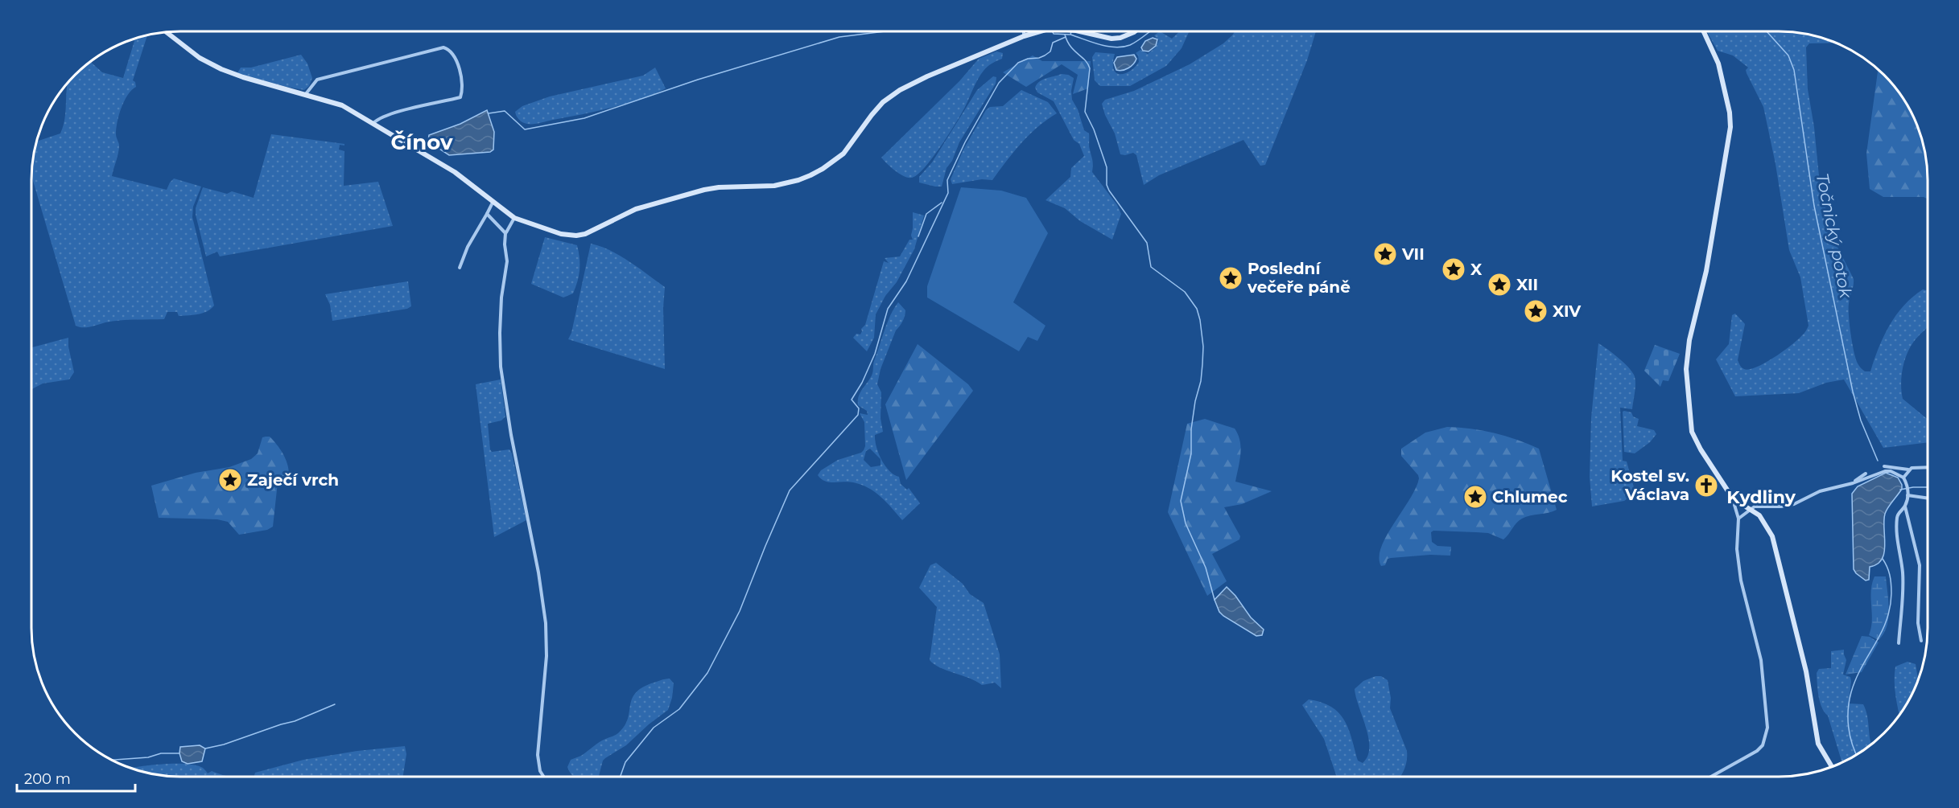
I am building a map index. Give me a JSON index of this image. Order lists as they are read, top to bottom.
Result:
{
  "districts": ["Čínov", "Kydliny"],
  "water": ["Točnický potok"],
  "places": {
    "place": [
      "VII",
      "X",
      "Poslední večeře páně",
      "XII",
      "XIV",
      "Zaječí vrch",
      "Chlumec"
    ],
    "church": ["Kostel sv. Václava"]
  },
  "scale_bar": "200 m"
}
